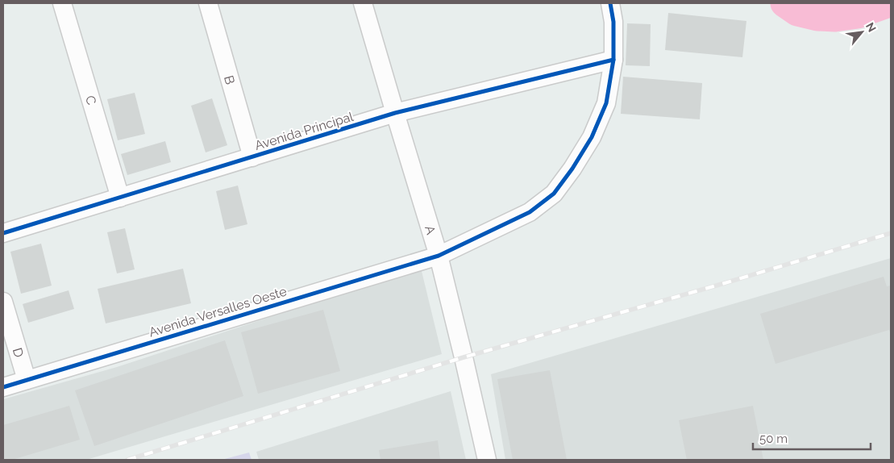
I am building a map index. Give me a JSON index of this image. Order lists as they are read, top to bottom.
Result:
{
  "streets": {
    "street": [
      "B",
      "C",
      "Avenida Principal",
      "A",
      "Avenida Versalles Oeste",
      "D"
    ]
  },
  "crossings": [
    ["B", "Avenida Principal"],
    ["C", "Avenida Principal"],
    ["Avenida Principal", "A"],
    ["Avenida Principal", "Avenida Versalles Oeste"],
    ["A", "Avenida Versalles Oeste"],
    ["Avenida Versalles Oeste", "D"]
  ],
  "scale_bar": "50 m",
  "north": "top right"
}
